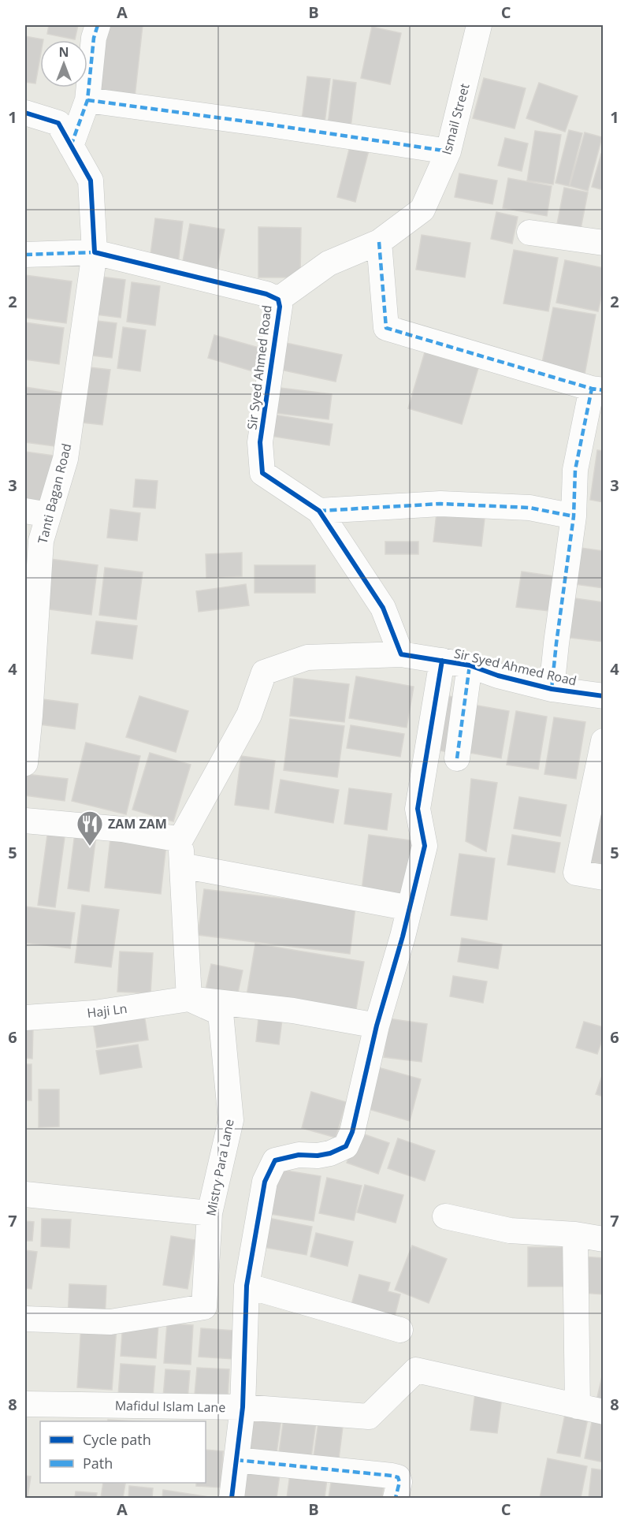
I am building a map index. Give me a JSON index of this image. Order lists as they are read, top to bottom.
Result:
{
  "streets": {
    "street": [
      "Ismail Street",
      "Sir Syed Ahmed Road",
      "Tanti Bagan Road",
      "Haji Ln",
      "Mistry Para Lane",
      "Mafidul Islam Lane"
    ]
  },
  "crossings": [
    ["Ismail Street", "Sir Syed Ahmed Road"],
    ["Sir Syed Ahmed Road", "Tanti Bagan Road"],
    ["Haji Ln", "Mistry Para Lane"]
  ],
  "places": {
    "restaurant": ["ZAM ZAM"]
  },
  "legend": ["Cycle path", "Path"],
  "north": "top",
  "grid": {
    "columns": ["A", "B", "C"],
    "rows": [
      "1",
      "2",
      "3",
      "4",
      "5",
      "6",
      "7",
      "8"
    ]
  }
}
